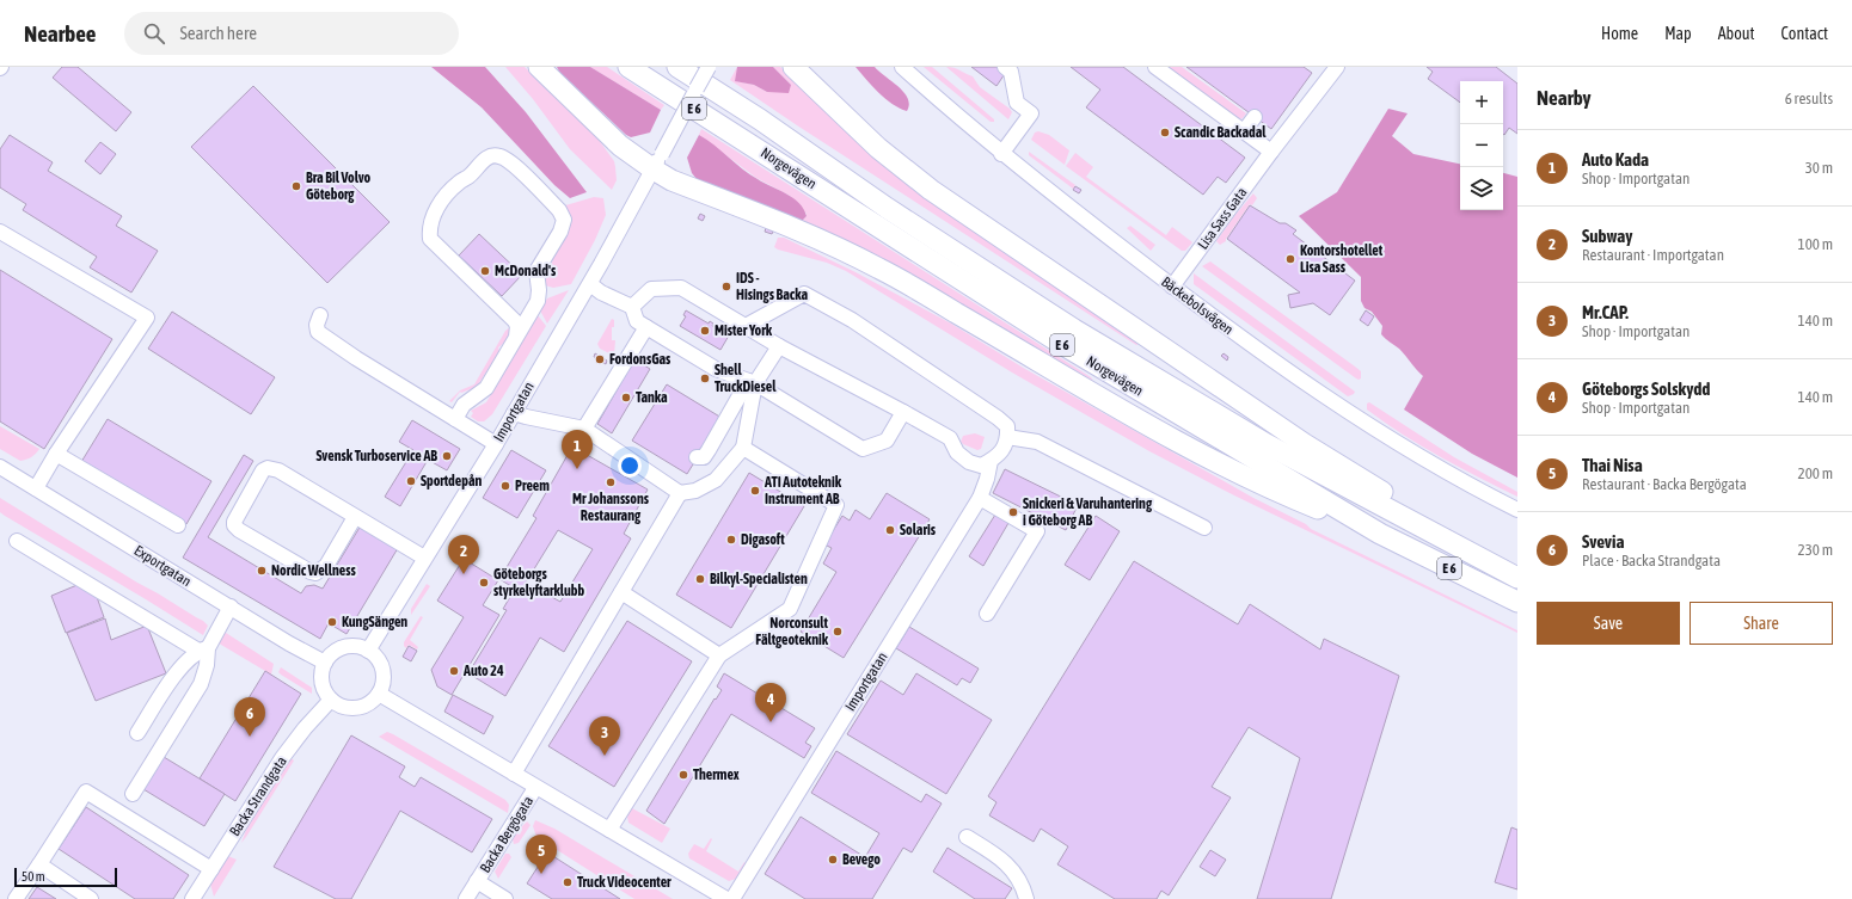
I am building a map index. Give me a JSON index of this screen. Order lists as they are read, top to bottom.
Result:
{
  "streets": {
    "highway": ["E 6", "Norgevägen"],
    "street": [
      "Lisa Sass Gata",
      "Bäckebolsvägen",
      "Importgatan",
      "Exportgatan",
      "Backa Strandgata",
      "Backa Bergögata"
    ]
  },
  "crossings": [
    ["Lisa Sass Gata", "Bäckebolsvägen"],
    ["Importgatan", "Exportgatan"],
    ["Importgatan", "Backa Strandgata"],
    ["Exportgatan", "Backa Strandgata"]
  ],
  "places": [
    "Scandic Backadal",
    "Bra Bil Volvo Göteborg",
    "Kontorshotellet Lisa Sass",
    "McDonald's",
    "IDS - Hisings Backa",
    "Mister York",
    "FordonsGas",
    "Shell TruckDiesel",
    "Tanka",
    "Svensk Turboservice AB",
    "Sportdepån",
    "Mr Johanssons Restaurang",
    "Preem",
    "ATI Autoteknik Instrument AB",
    "Snickeri & Varuhantering i Göteborg AB",
    "Solaris",
    "Digasoft",
    "Nordic Wellness",
    "Bilkyl-Specialisten",
    "Göteborgs styrkelyftarklubb",
    "KungSängen",
    "Norconsult Fältgeoteknik",
    "Auto 24",
    "Thermex",
    "Bevego",
    "Truck Videocenter"
  ],
  "scale_bar": "50 m",
  "page": {
    "header": "Nearbee",
    "search": "Search here",
    "nav": [
      "Home",
      "Map",
      "About",
      "Contact"
    ],
    "heading": ["Nearby", "6 results"],
    "map_buttons": ["+", "−"],
    "list": [
      {
        "mark": "1",
        "name": "Auto Kada",
        "note": "Shop · Importgatan",
        "value": "30 m"
      },
      {
        "mark": "2",
        "name": "Subway",
        "note": "Restaurant · Importgatan",
        "value": "100 m"
      },
      {
        "mark": "3",
        "name": "Mr.CAP.",
        "note": "Shop · Importgatan",
        "value": "140 m"
      },
      {
        "mark": "4",
        "name": "Göteborgs Solskydd",
        "note": "Shop · Importgatan",
        "value": "140 m"
      },
      {
        "mark": "5",
        "name": "Thai Nisa",
        "note": "Restaurant · Backa Bergögata",
        "value": "200 m"
      },
      {
        "mark": "6",
        "name": "Svevia",
        "note": "Place · Backa Strandgata",
        "value": "230 m"
      }
    ],
    "pins": [
      "1",
      "2",
      "4",
      "6",
      "3",
      "5"
    ],
    "buttons": ["Save", "Share"],
    "scale": "50 m"
  }
}
